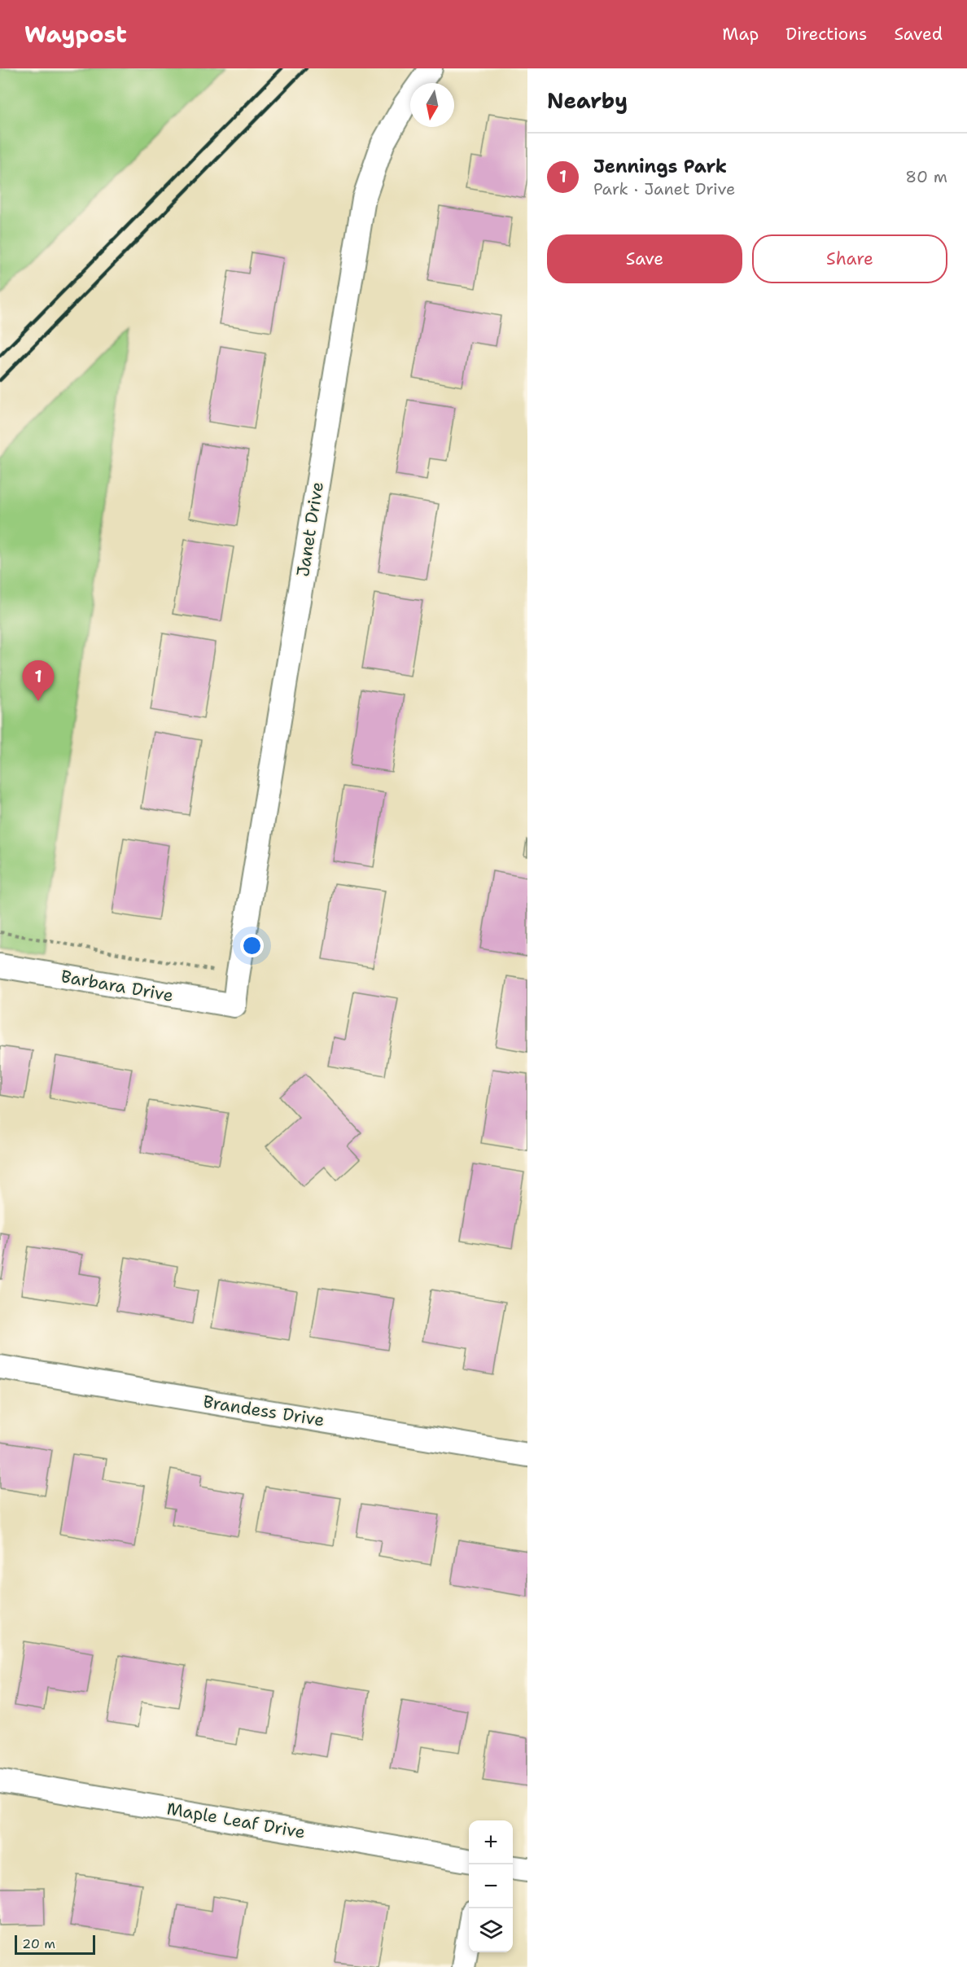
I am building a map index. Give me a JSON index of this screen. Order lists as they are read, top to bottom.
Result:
{
  "streets": {
    "street": [
      "Janet Drive",
      "Barbara Drive",
      "Brandess Drive",
      "Maple Leaf Drive"
    ]
  },
  "crossings": [
    ["Janet Drive", "Barbara Drive"]
  ],
  "scale_bar": "20 m",
  "north": "bottom",
  "page": {
    "header": "Waypost",
    "nav": ["Map", "Directions", "Saved"],
    "heading": "Nearby",
    "list": [
      {
        "mark": "1",
        "name": "Jennings Park",
        "note": "Park · Janet Drive",
        "value": "80 m"
      }
    ],
    "buttons": ["Save", "Share"],
    "pins": "1",
    "map_buttons": ["+", "−"],
    "scale": "20 m"
  }
}
